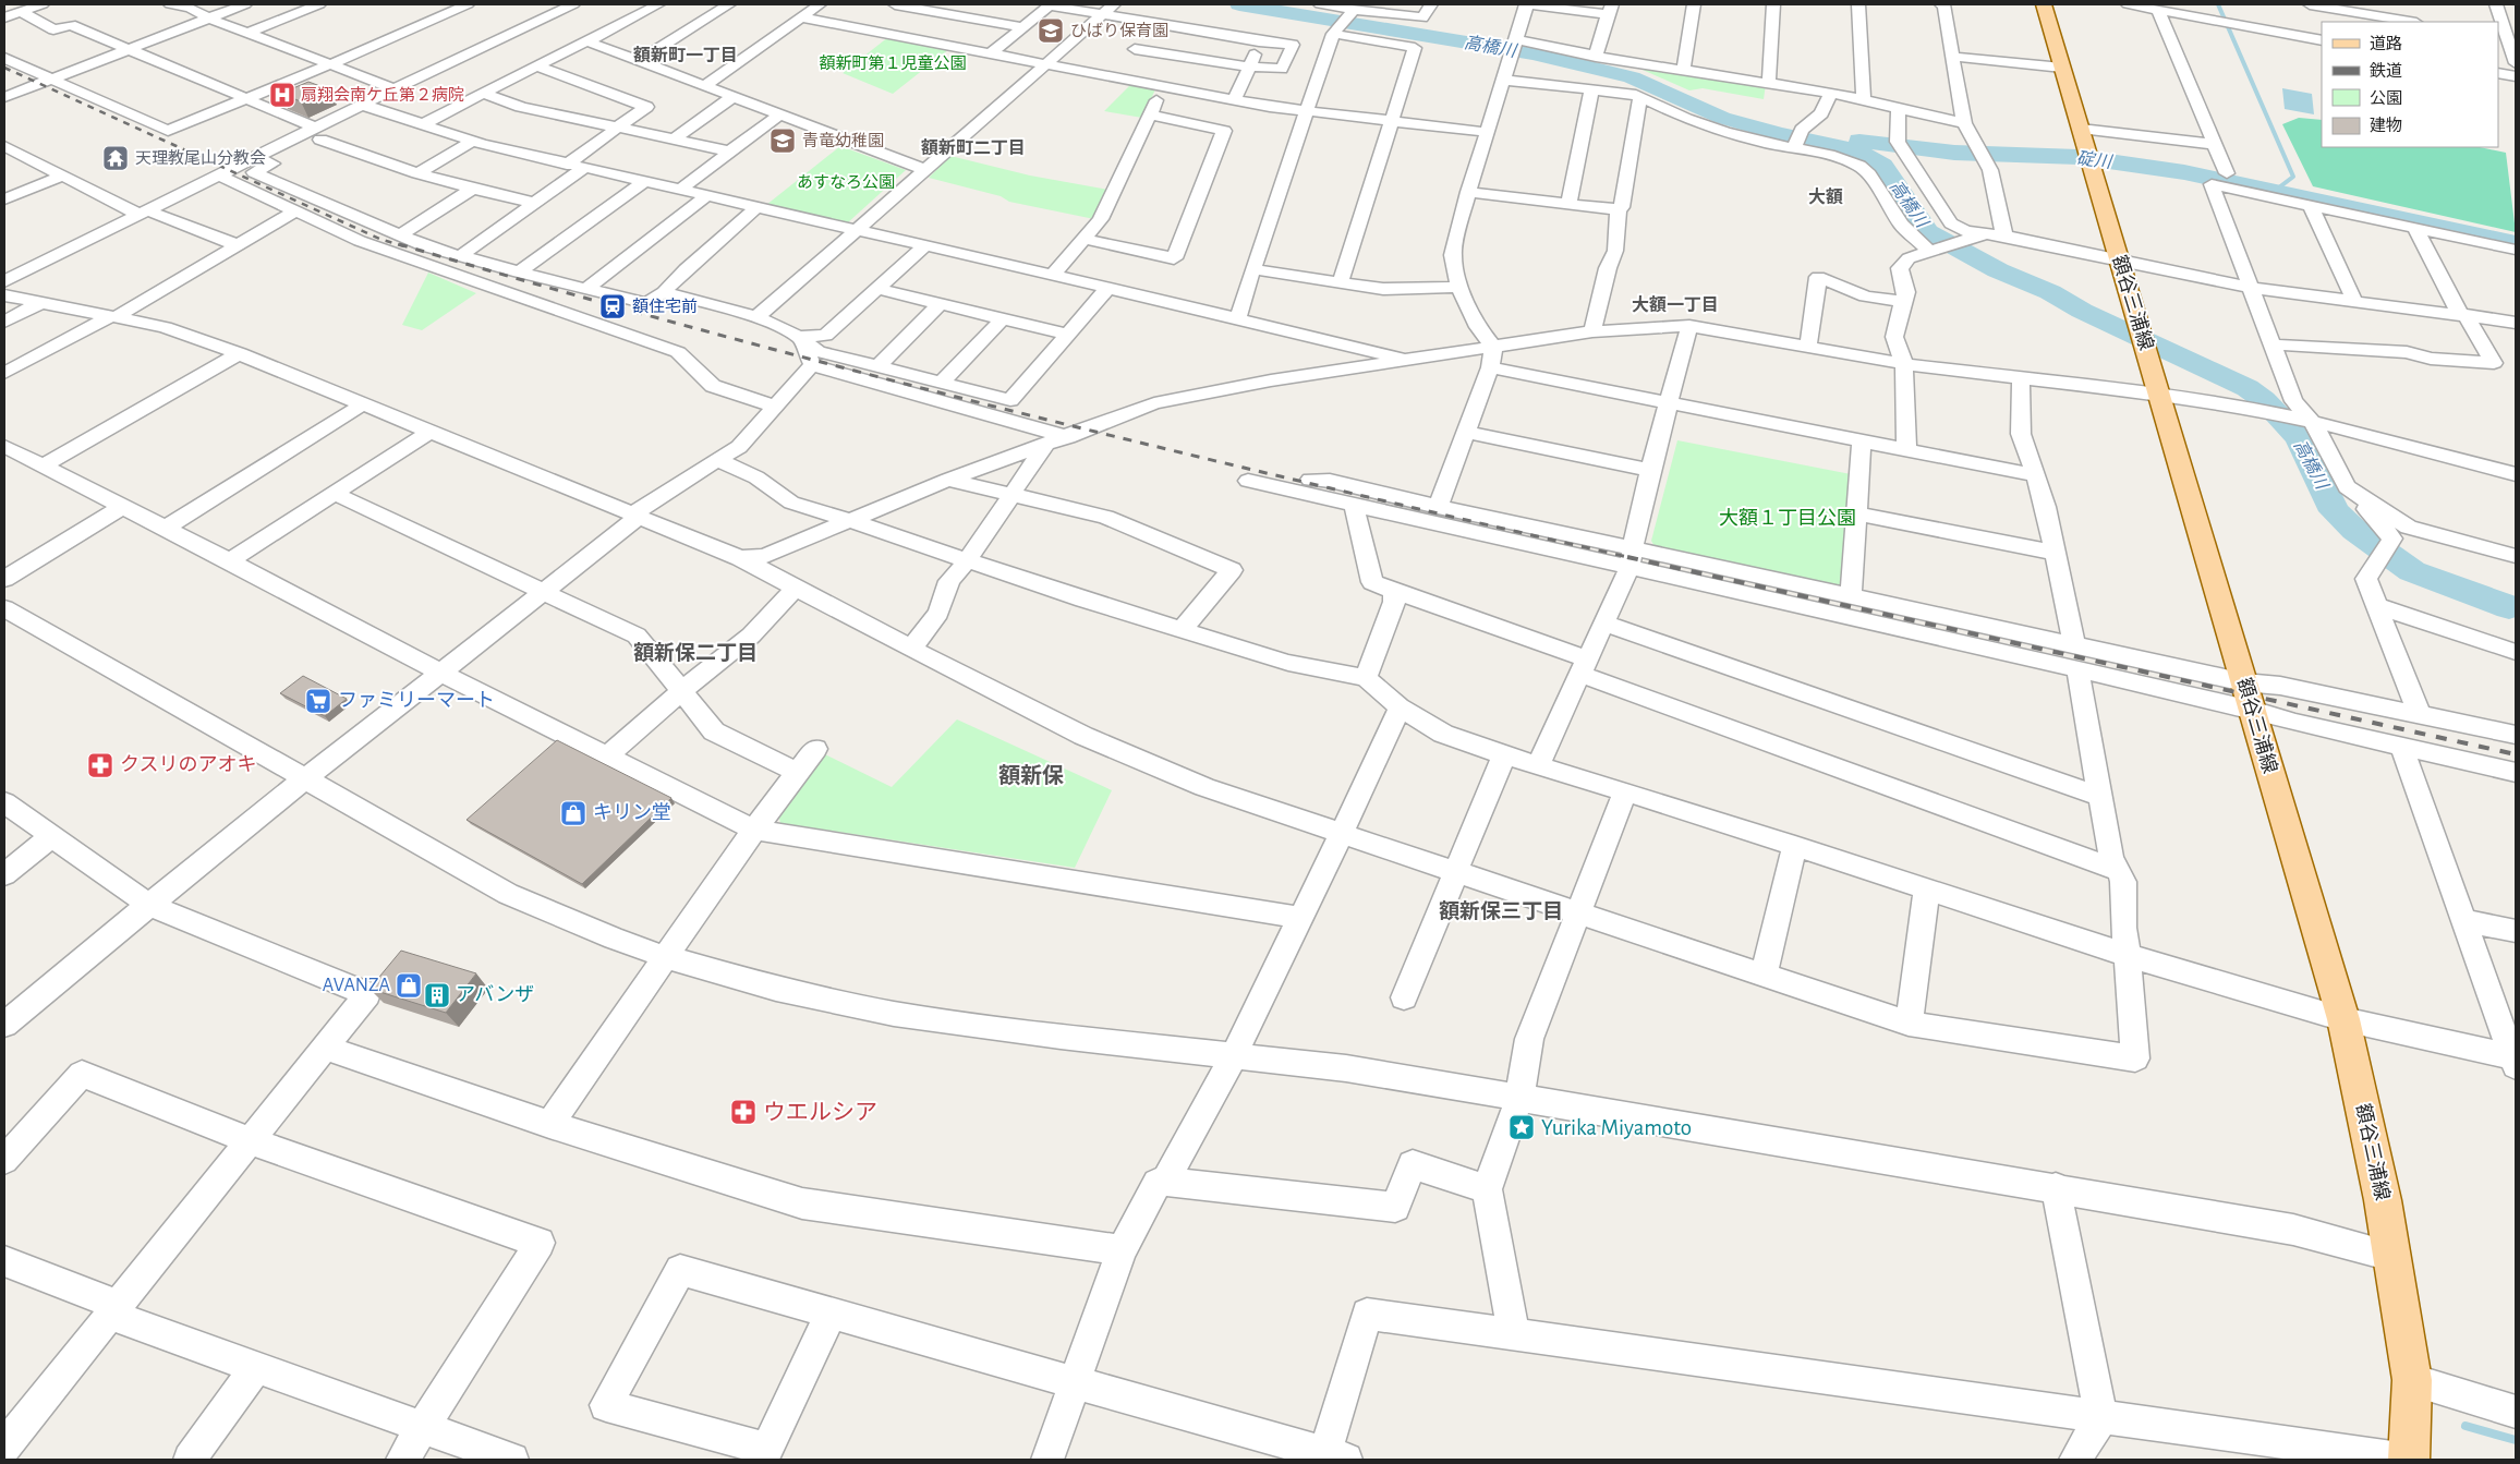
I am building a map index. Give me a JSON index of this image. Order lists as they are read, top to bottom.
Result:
{
  "streets": {
    "main road": ["額谷三浦線"]
  },
  "districts": [
    "額新町一丁目",
    "額新町二丁目",
    "大額",
    "大額一丁目",
    "額新保二丁目",
    "額新保",
    "額新保三丁目"
  ],
  "water": ["高橋川", "碇川"],
  "parks": ["額新町第１児童公園", "あすなろ公園", "大額１丁目公園"],
  "places": {
    "school or university": ["ひばり保育園", "青竜幼稚園"],
    "hospital": ["扇翔会南ケ丘第２病院"],
    "temple": ["天理教尾山分教会"],
    "station": ["額住宅前"],
    "supermarket": ["ファミリーマート"],
    "pharmacy": ["クスリのアオキ", "ウエルシア"],
    "shop": ["キリン堂", "AVANZA"],
    "building": ["アバンザ"],
    "place": ["Yurika Miyamoto"]
  },
  "legend": [
    "道路",
    "鉄道",
    "公園",
    "建物"
  ]
}
